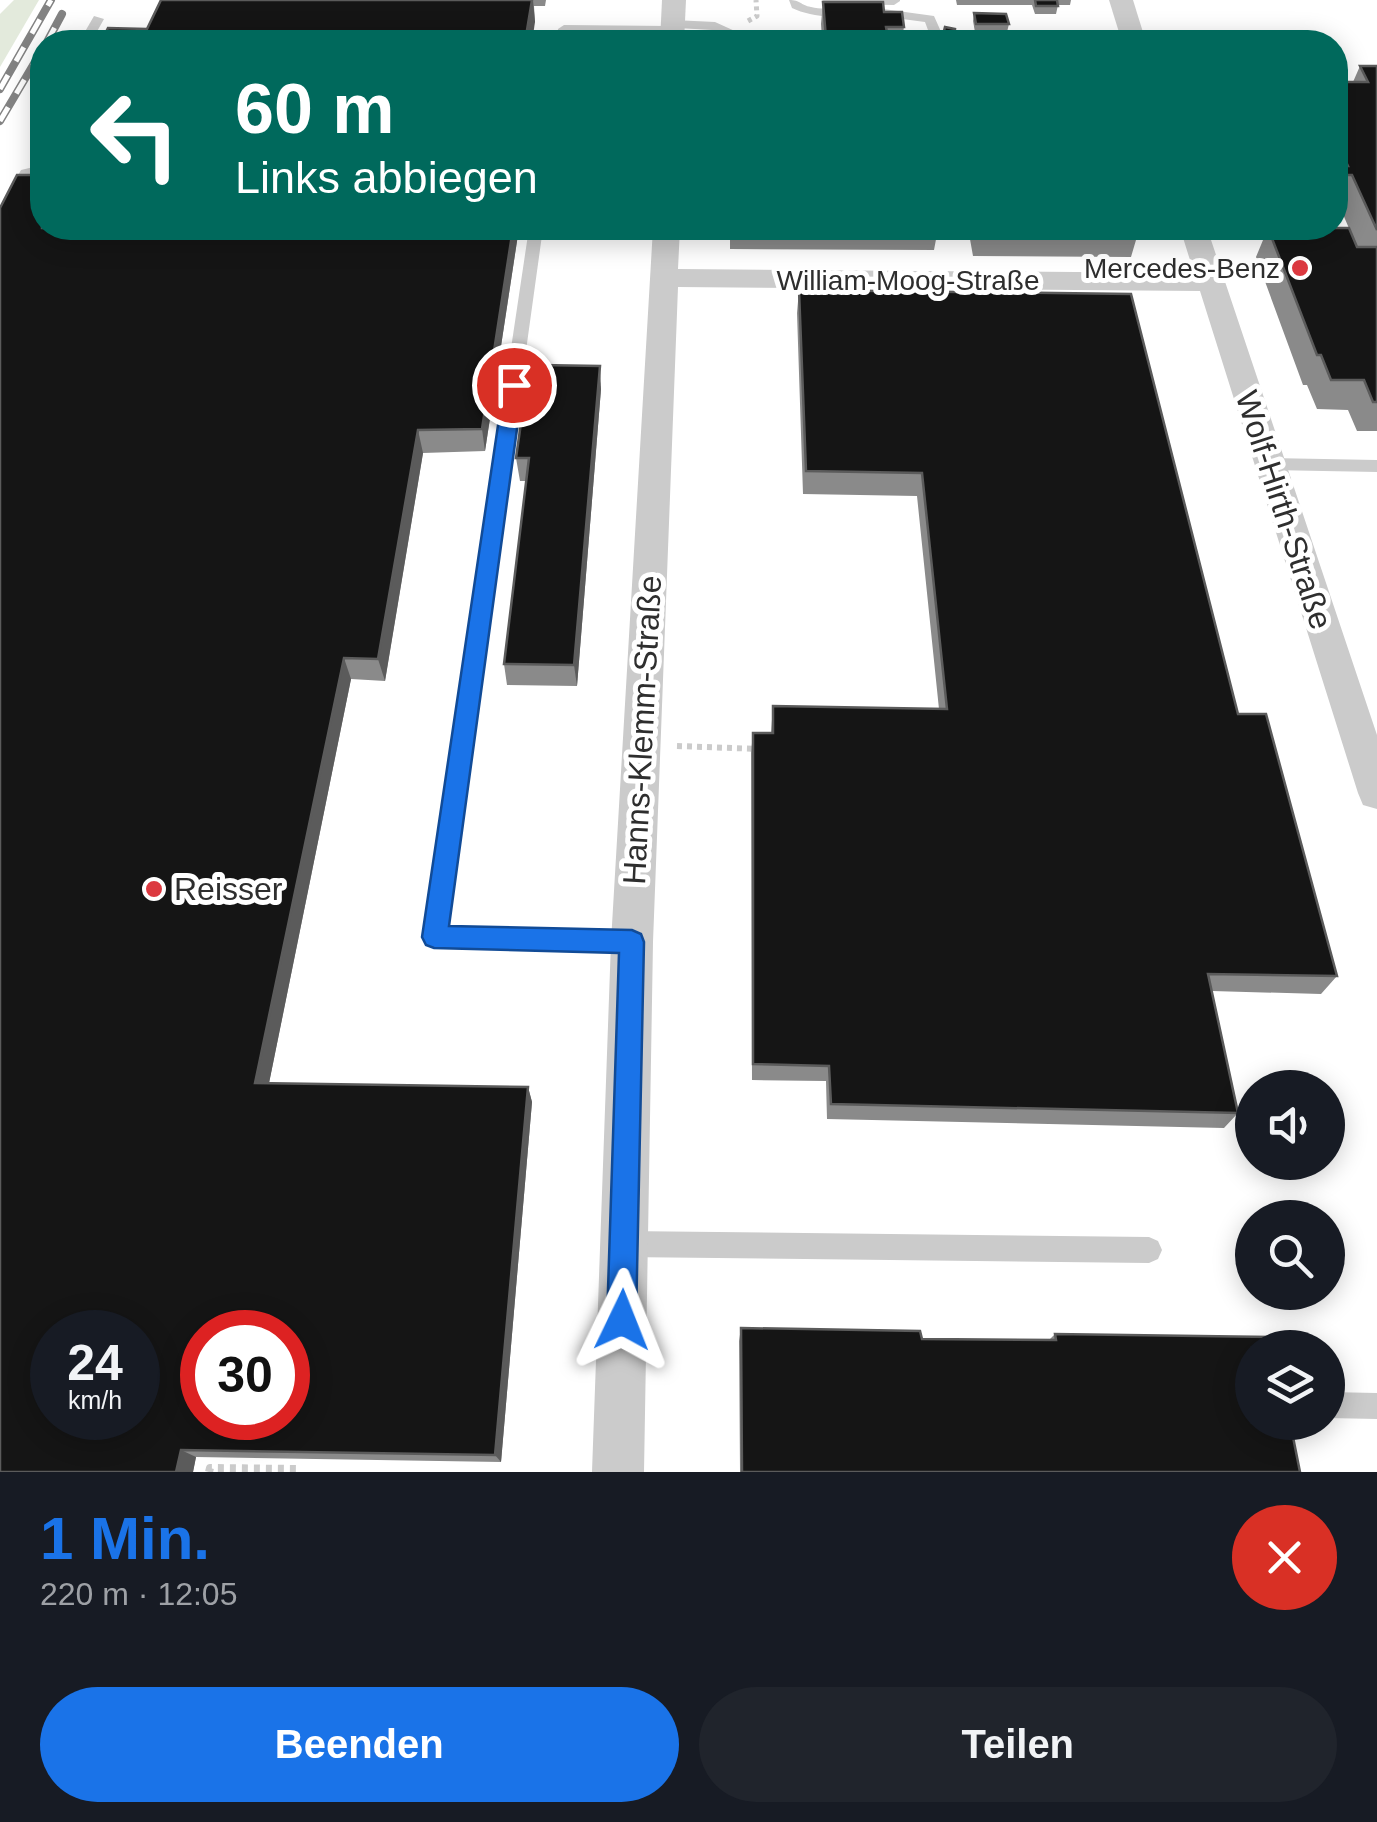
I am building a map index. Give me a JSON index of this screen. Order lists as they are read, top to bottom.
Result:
{
  "streets": {
    "street": ["William-Moog-Straße", "Wolf-Hirth-Straße", "Hanns-Klemm-Straße"]
  },
  "crossings": [
    ["William-Moog-Straße", "Wolf-Hirth-Straße"],
    ["William-Moog-Straße", "Hanns-Klemm-Straße"]
  ],
  "places": ["Mercedes-Benz", "Reisser"],
  "page": {
    "turn": ["60 m", "Links abbiegen"],
    "speed": "24 km/h",
    "limit": "30",
    "heading": ["1 Min.", "220 m · 12:05"],
    "buttons": ["Beenden", "Teilen"]
  }
}
